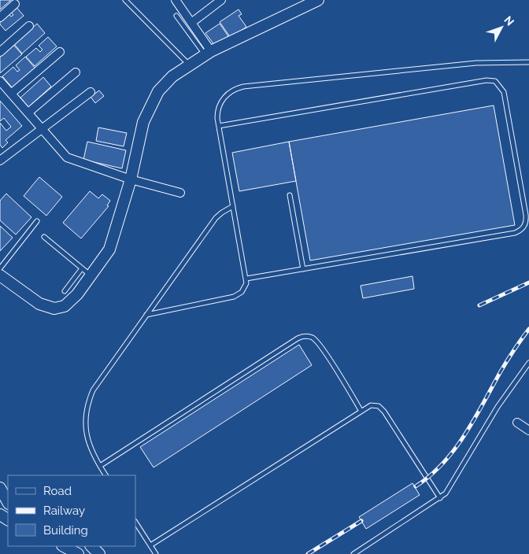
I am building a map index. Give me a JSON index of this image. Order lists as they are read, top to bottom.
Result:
{
  "legend": ["Road", "Railway", "Building"],
  "north": "top right"
}
